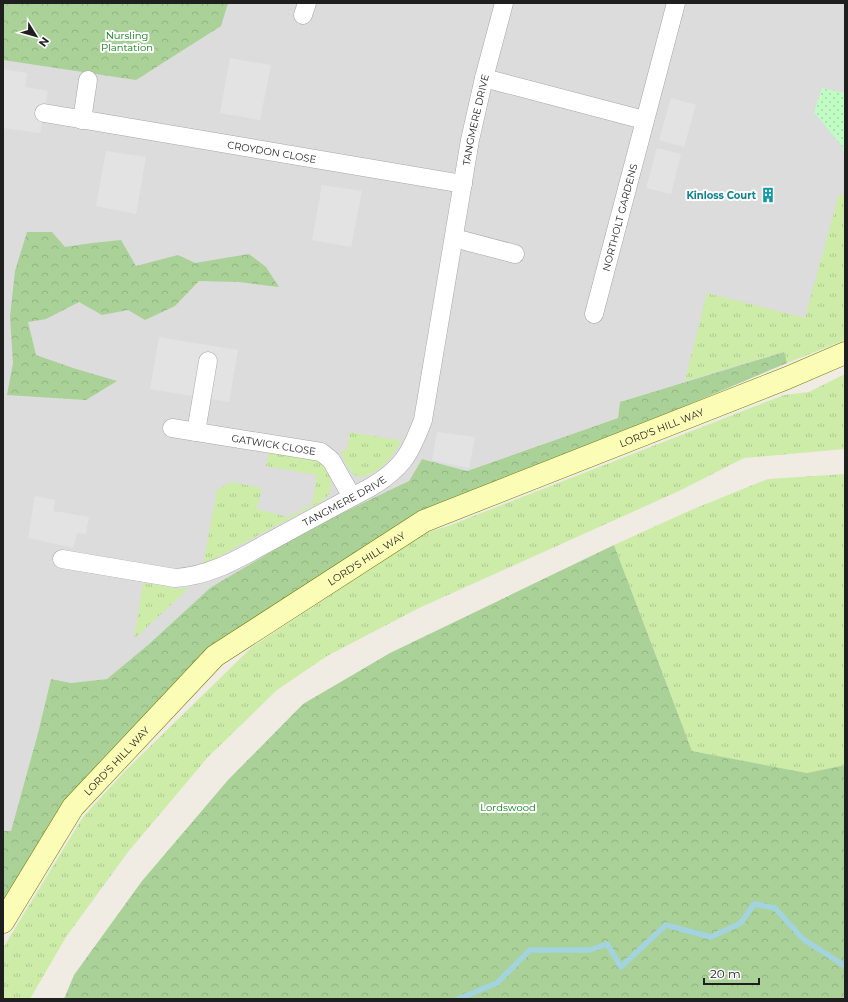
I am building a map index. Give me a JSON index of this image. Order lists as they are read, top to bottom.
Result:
{
  "streets": {
    "street": [
      "TANGMERE DRIVE",
      "CROYDON CLOSE",
      "NORTHOLT GARDENS",
      "LORD'S HILL WAY",
      "GATWICK CLOSE"
    ]
  },
  "crossings": [
    ["TANGMERE DRIVE", "CROYDON CLOSE"],
    ["TANGMERE DRIVE", "GATWICK CLOSE"]
  ],
  "parks": ["Nursling Plantation", "Lordswood"],
  "places": {
    "building": ["Kinloss Court"]
  },
  "scale_bar": "20 m",
  "north": "bottom right"
}
